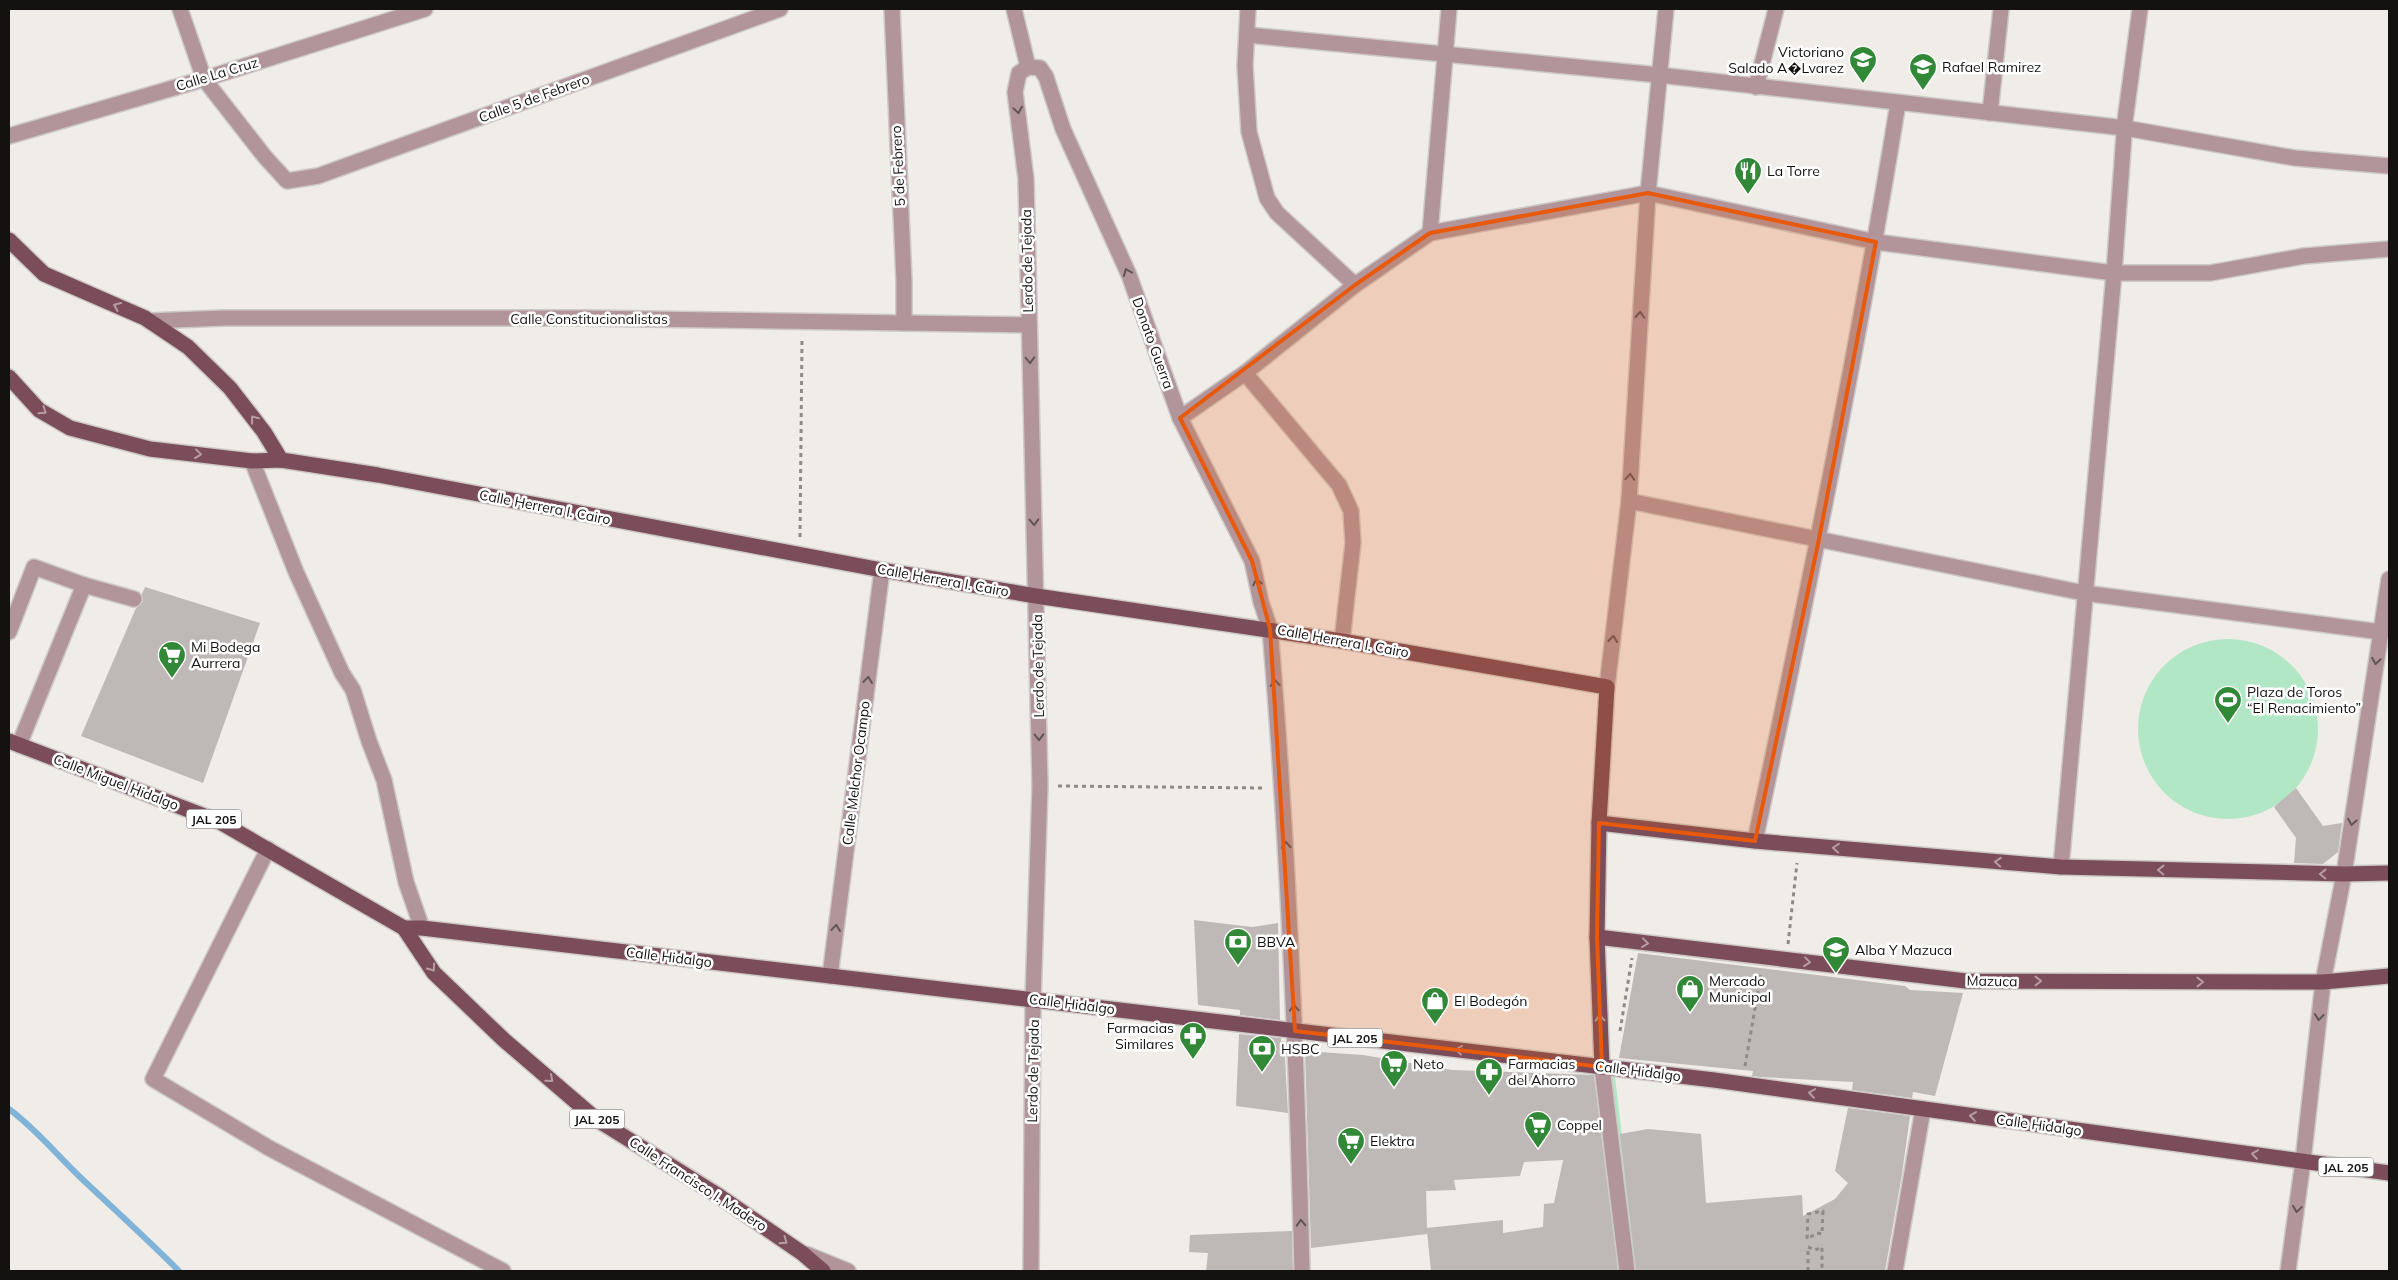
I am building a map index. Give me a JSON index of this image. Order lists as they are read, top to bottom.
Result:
{
  "streets": {
    "main road": [
      "Calle Herrera I. Cairo",
      "Calle Miguel Hidalgo",
      "JAL 205",
      "Calle Hidalgo",
      "Mazuca",
      "Calle Francisco I. Madero"
    ],
    "street": [
      "Calle La Cruz",
      "Calle 5 de Febrero",
      "5 de Febrero",
      "Lerdo de Tejada",
      "Calle Constitucionalistas",
      "Donato Guerra",
      "Calle Melchor Ocampo"
    ]
  },
  "crossings": [
    ["Calle La Cruz", "Calle 5 de Febrero"],
    ["5 de Febrero", "Calle Constitucionalistas"],
    ["Lerdo de Tejada", "Calle Constitucionalistas"],
    ["Lerdo de Tejada", "Donato Guerra"],
    ["Lerdo de Tejada", "Calle Herrera I. Cairo"],
    ["Lerdo de Tejada", "Calle Hidalgo"],
    ["Donato Guerra", "Calle Herrera I. Cairo"],
    ["Donato Guerra", "Calle Hidalgo"],
    ["Calle Herrera I. Cairo", "Calle Melchor Ocampo"],
    ["Calle Melchor Ocampo", "Calle Hidalgo"],
    ["Calle Miguel Hidalgo", "Calle Hidalgo"],
    ["Calle Miguel Hidalgo", "Calle Francisco I. Madero"],
    ["JAL 205", "Calle Hidalgo"],
    ["Calle Hidalgo", "Calle Francisco I. Madero"]
  ],
  "one_way": [
    "Lerdo de Tejada",
    "Donato Guerra",
    "Calle Melchor Ocampo",
    "Calle Hidalgo",
    "Calle Francisco I. Madero"
  ],
  "places": {
    "school or university": ["Victoriano Salado A�Lvarez", "Rafael Ramirez", "Alba Y Mazuca"],
    "restaurant": ["La Torre"],
    "supermarket": [
      "Mi Bodega Aurrera",
      "Neto",
      "Coppel",
      "Elektra"
    ],
    "sports": ["Plaza de Toros “El Renacimiento”"],
    "bank": ["BBVA", "HSBC"],
    "shop": ["Mercado Municipal", "El Bodegón"],
    "pharmacy": ["Farmacias Similares", "Farmacias del Ahorro"]
  }
}
